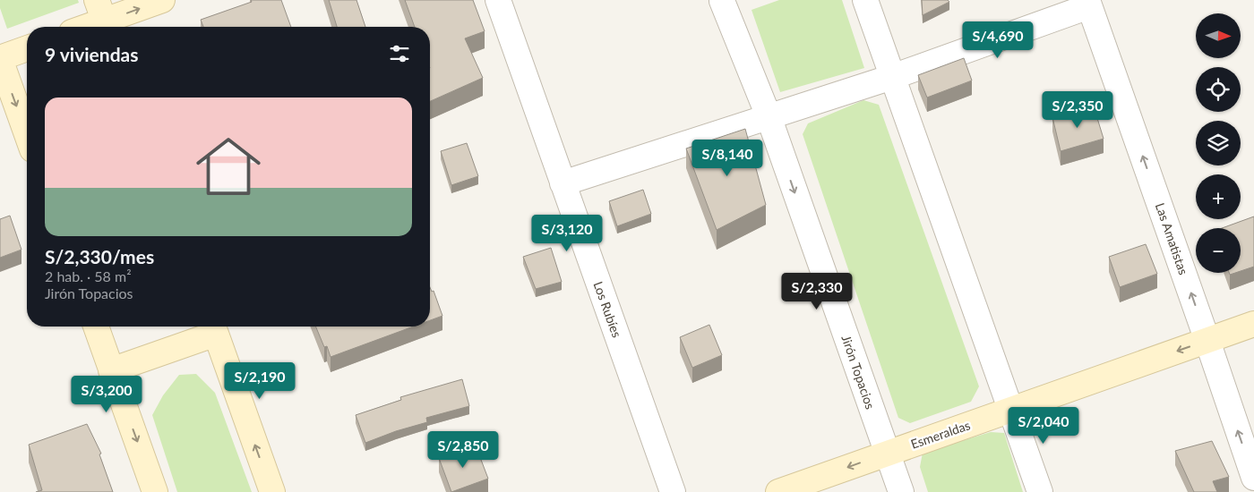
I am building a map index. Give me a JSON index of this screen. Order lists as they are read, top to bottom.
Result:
{
  "streets": {
    "street": [
      "Las Amatistas",
      "Los Rubíes",
      "Jirón Topacios",
      "Esmeraldas"
    ]
  },
  "crossings": [
    ["Las Amatistas", "Esmeraldas"],
    ["Jirón Topacios", "Esmeraldas"]
  ],
  "one_way": ["Esmeraldas"],
  "north": "right",
  "page": {
    "map_buttons": ["+", "−"],
    "price": [
      "S/4,690",
      "S/2,350",
      "S/8,140",
      "S/3,120",
      "S/2,330",
      "S/2,190",
      "S/3,200",
      "S/2,040",
      "S/2,850"
    ],
    "heading": "9 viviendas",
    "list": [
      {
        "name": "S/2,330/mes",
        "note": "2 hab. · 58 m² · Jirón Topacios"
      }
    ]
  }
}
